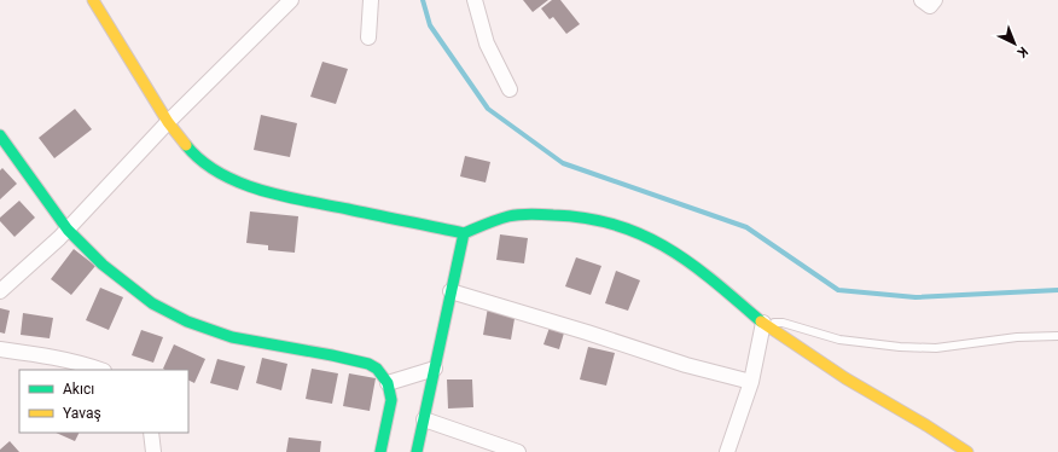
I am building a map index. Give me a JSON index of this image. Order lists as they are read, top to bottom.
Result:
{
  "legend": ["Akıcı", "Yavaş"],
  "north": "bottom right"
}
